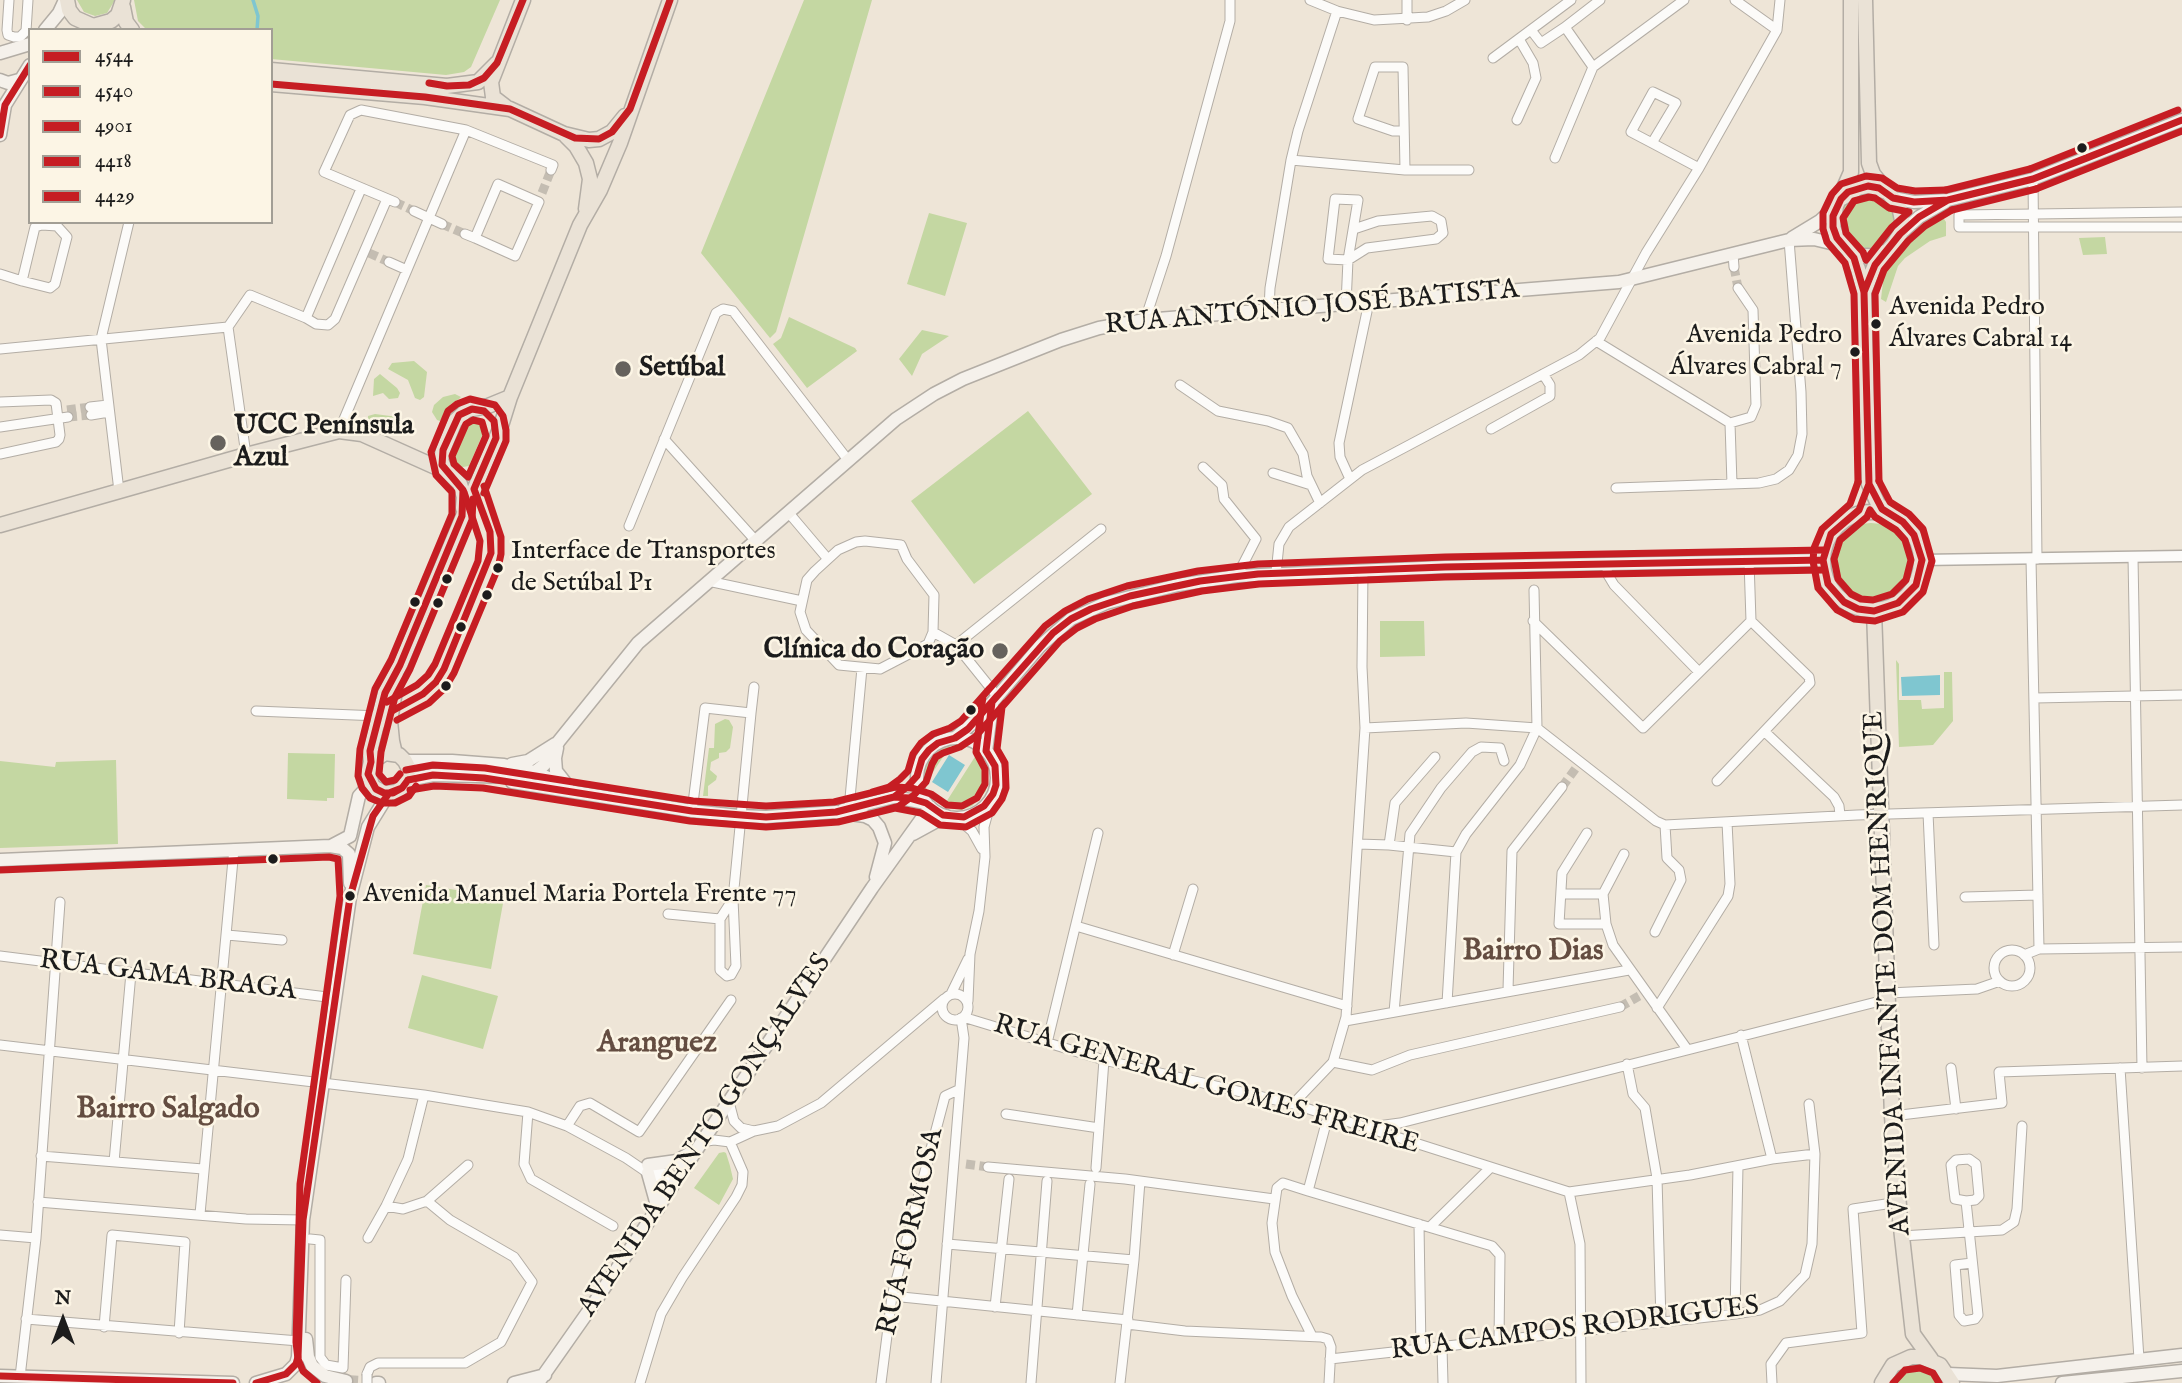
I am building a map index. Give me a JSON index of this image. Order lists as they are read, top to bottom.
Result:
{
  "streets": {
    "main road": ["RUA ANTÓNIO JOSÉ BATISTA", "AVENIDA INFANTE DOM HENRIQUE", "AVENIDA BENTO GONÇALVES"],
    "street": [
      "RUA GAMA BRAGA",
      "RUA GENERAL GOMES FREIRE",
      "RUA FORMOSA",
      "RUA CAMPOS RODRIGUES"
    ]
  },
  "districts": ["Bairro Dias", "Aranguez", "Bairro Salgado"],
  "places": [
    "Avenida Pedro Álvares Cabral 14",
    "Avenida Pedro Álvares Cabral 7",
    "Setúbal",
    "UCC Península Azul",
    "Interface de Transportes de Setúbal P1",
    "Clínica do Coração",
    "Avenida Manuel Maria Portela Frente 77"
  ],
  "lines": [
    "transit line 4429",
    "transit line 4540",
    "transit line 4544",
    "transit line 4901",
    "transit line 4418"
  ],
  "legend": [
    "4544",
    "4540",
    "4901",
    "4418",
    "4429"
  ],
  "north": "top"
}
